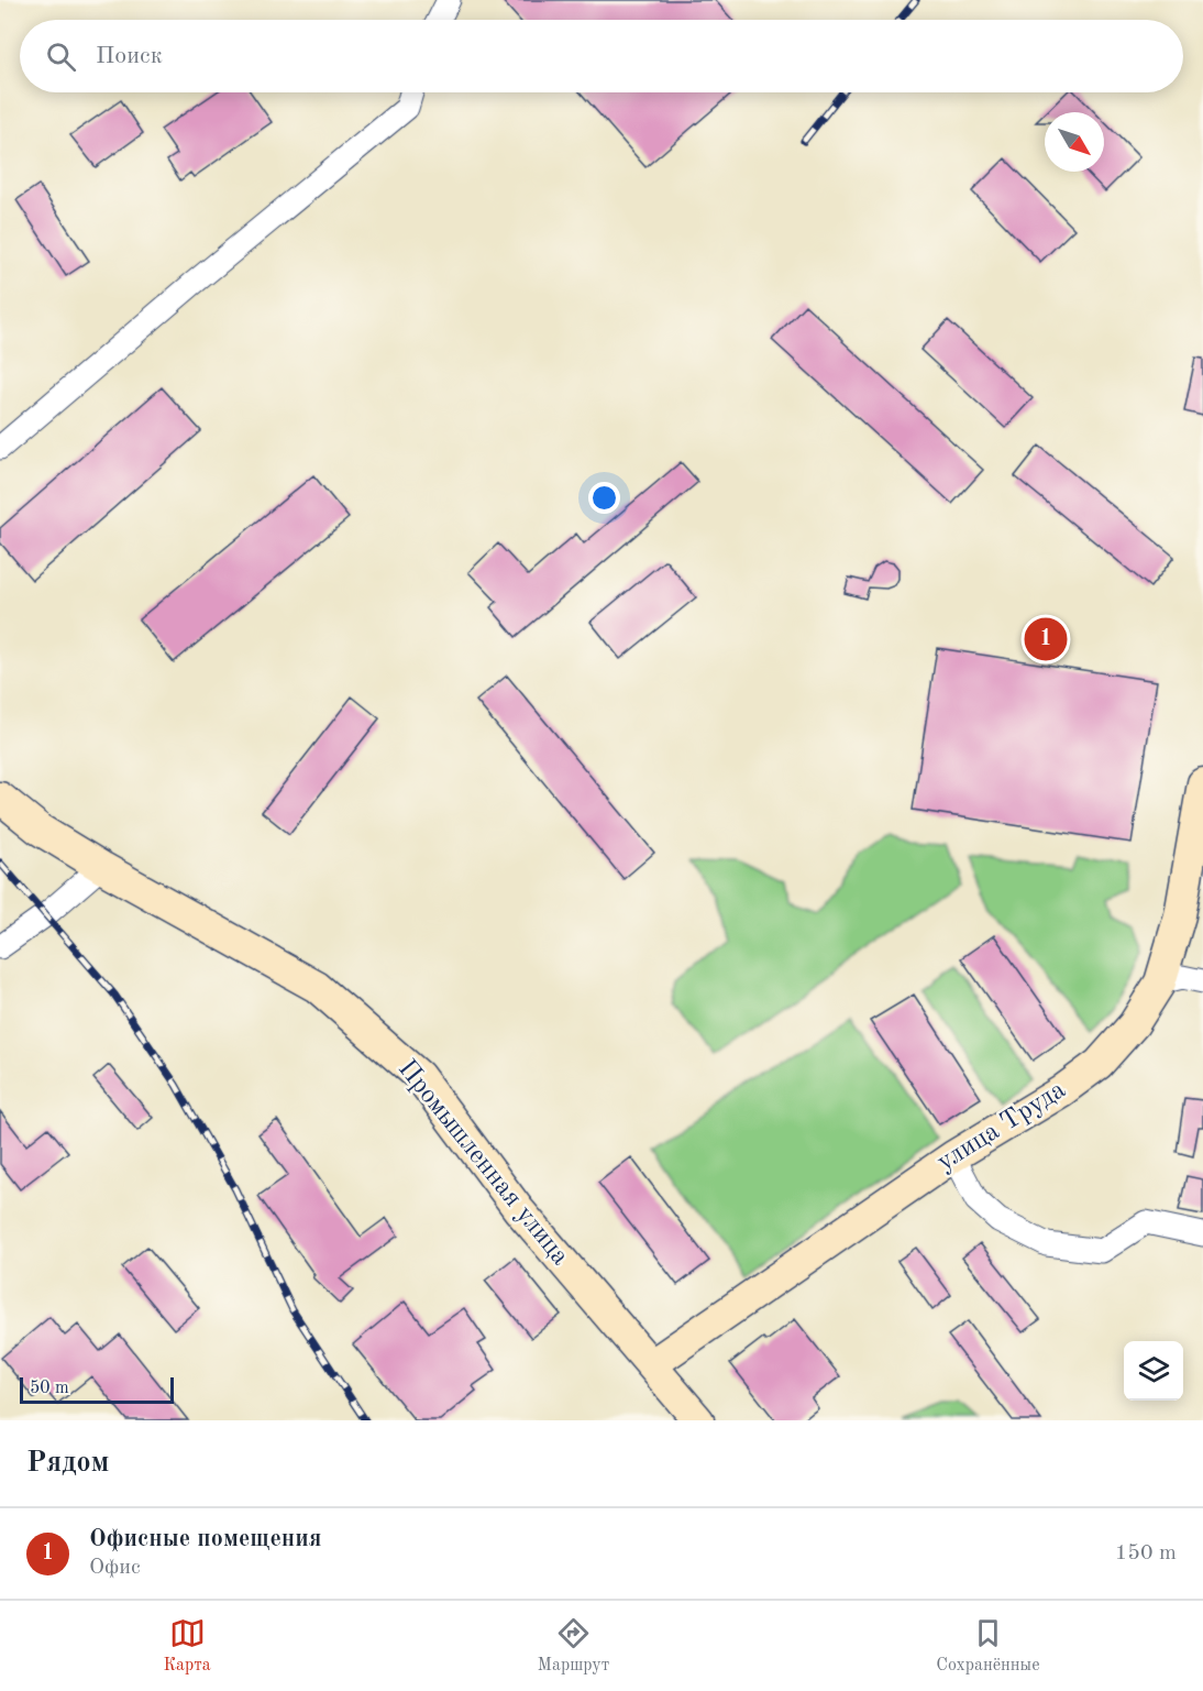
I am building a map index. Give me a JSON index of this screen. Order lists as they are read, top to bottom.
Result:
{
  "streets": {
    "main road": ["улица Труда", "Промышленная улица"]
  },
  "crossings": [
    ["улица Труда", "Промышленная улица"]
  ],
  "scale_bar": "50 m",
  "north": "bottom right",
  "page": {
    "search": "Поиск",
    "pins": "1",
    "scale": "50 m",
    "heading": "Рядом",
    "list": [
      {
        "mark": "1",
        "name": "Офисные помещения",
        "note": "Офис",
        "value": "150 m"
      }
    ],
    "nav": ["Карта", "Маршрут", "Сохранённые"]
  }
}
